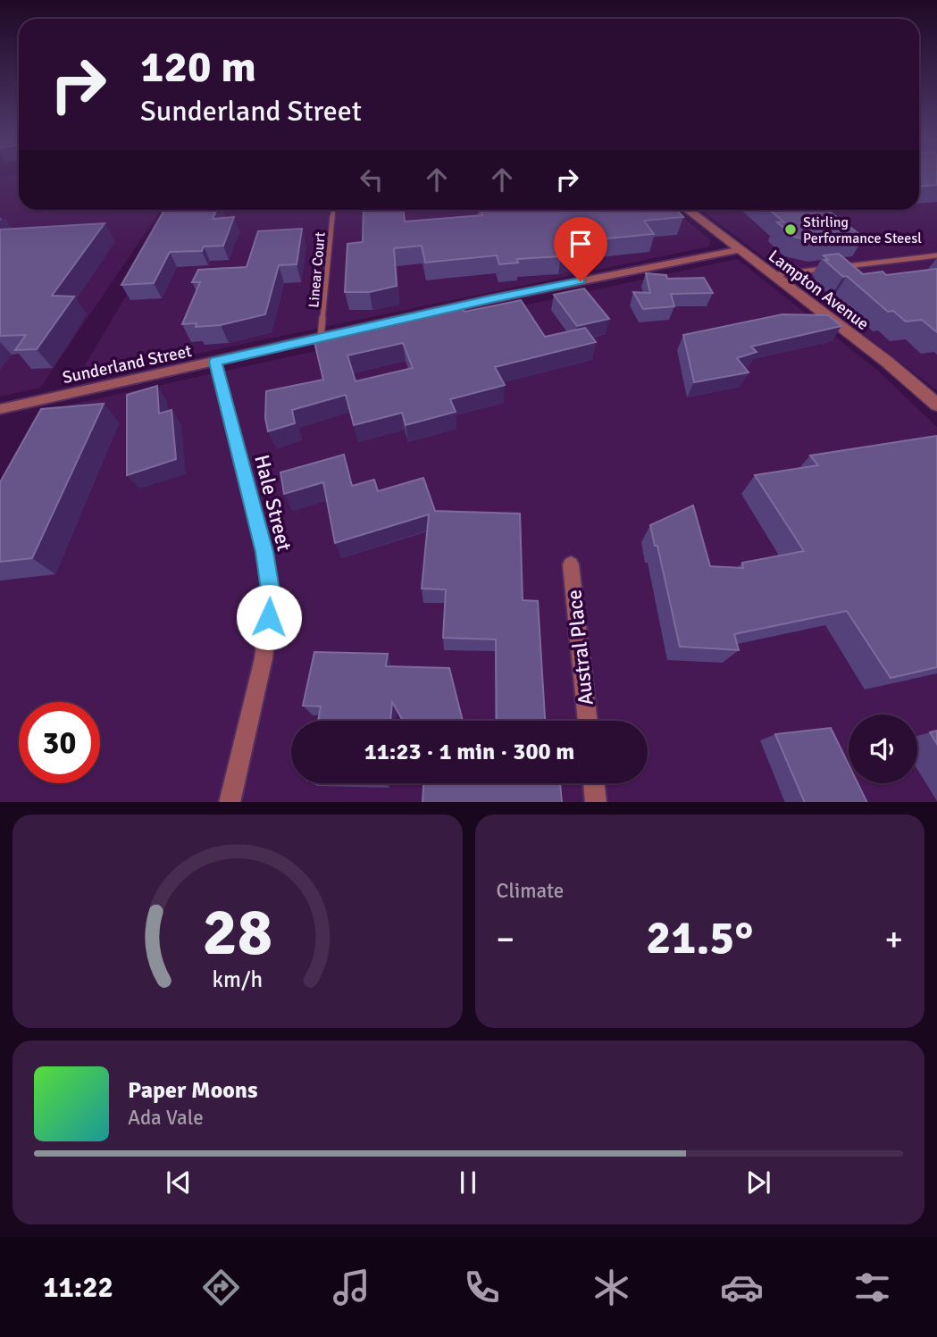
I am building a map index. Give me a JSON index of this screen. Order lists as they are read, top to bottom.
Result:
{
  "streets": {
    "street": [
      "Lampton Avenue",
      "Sunderland Street",
      "Hale Street",
      "Austral Place"
    ],
    "lane": ["Linear Court"]
  },
  "crossings": [
    ["Linear Court", "Sunderland Street"],
    ["Lampton Avenue", "Sunderland Street"],
    ["Sunderland Street", "Hale Street"]
  ],
  "places": ["Stirling Performance Steesl"],
  "page": {
    "turn": ["120 m", "Sunderland Street"],
    "limit": "30",
    "trip": "11:23 · 1 min · 300 m",
    "tile": "Climate",
    "heat": ["−", "21.5°", "+"],
    "song": ["Paper Moons", "Ada Vale"],
    "tabs": "11:22",
    "gauge": ["28", "km/h"]
  }
}
